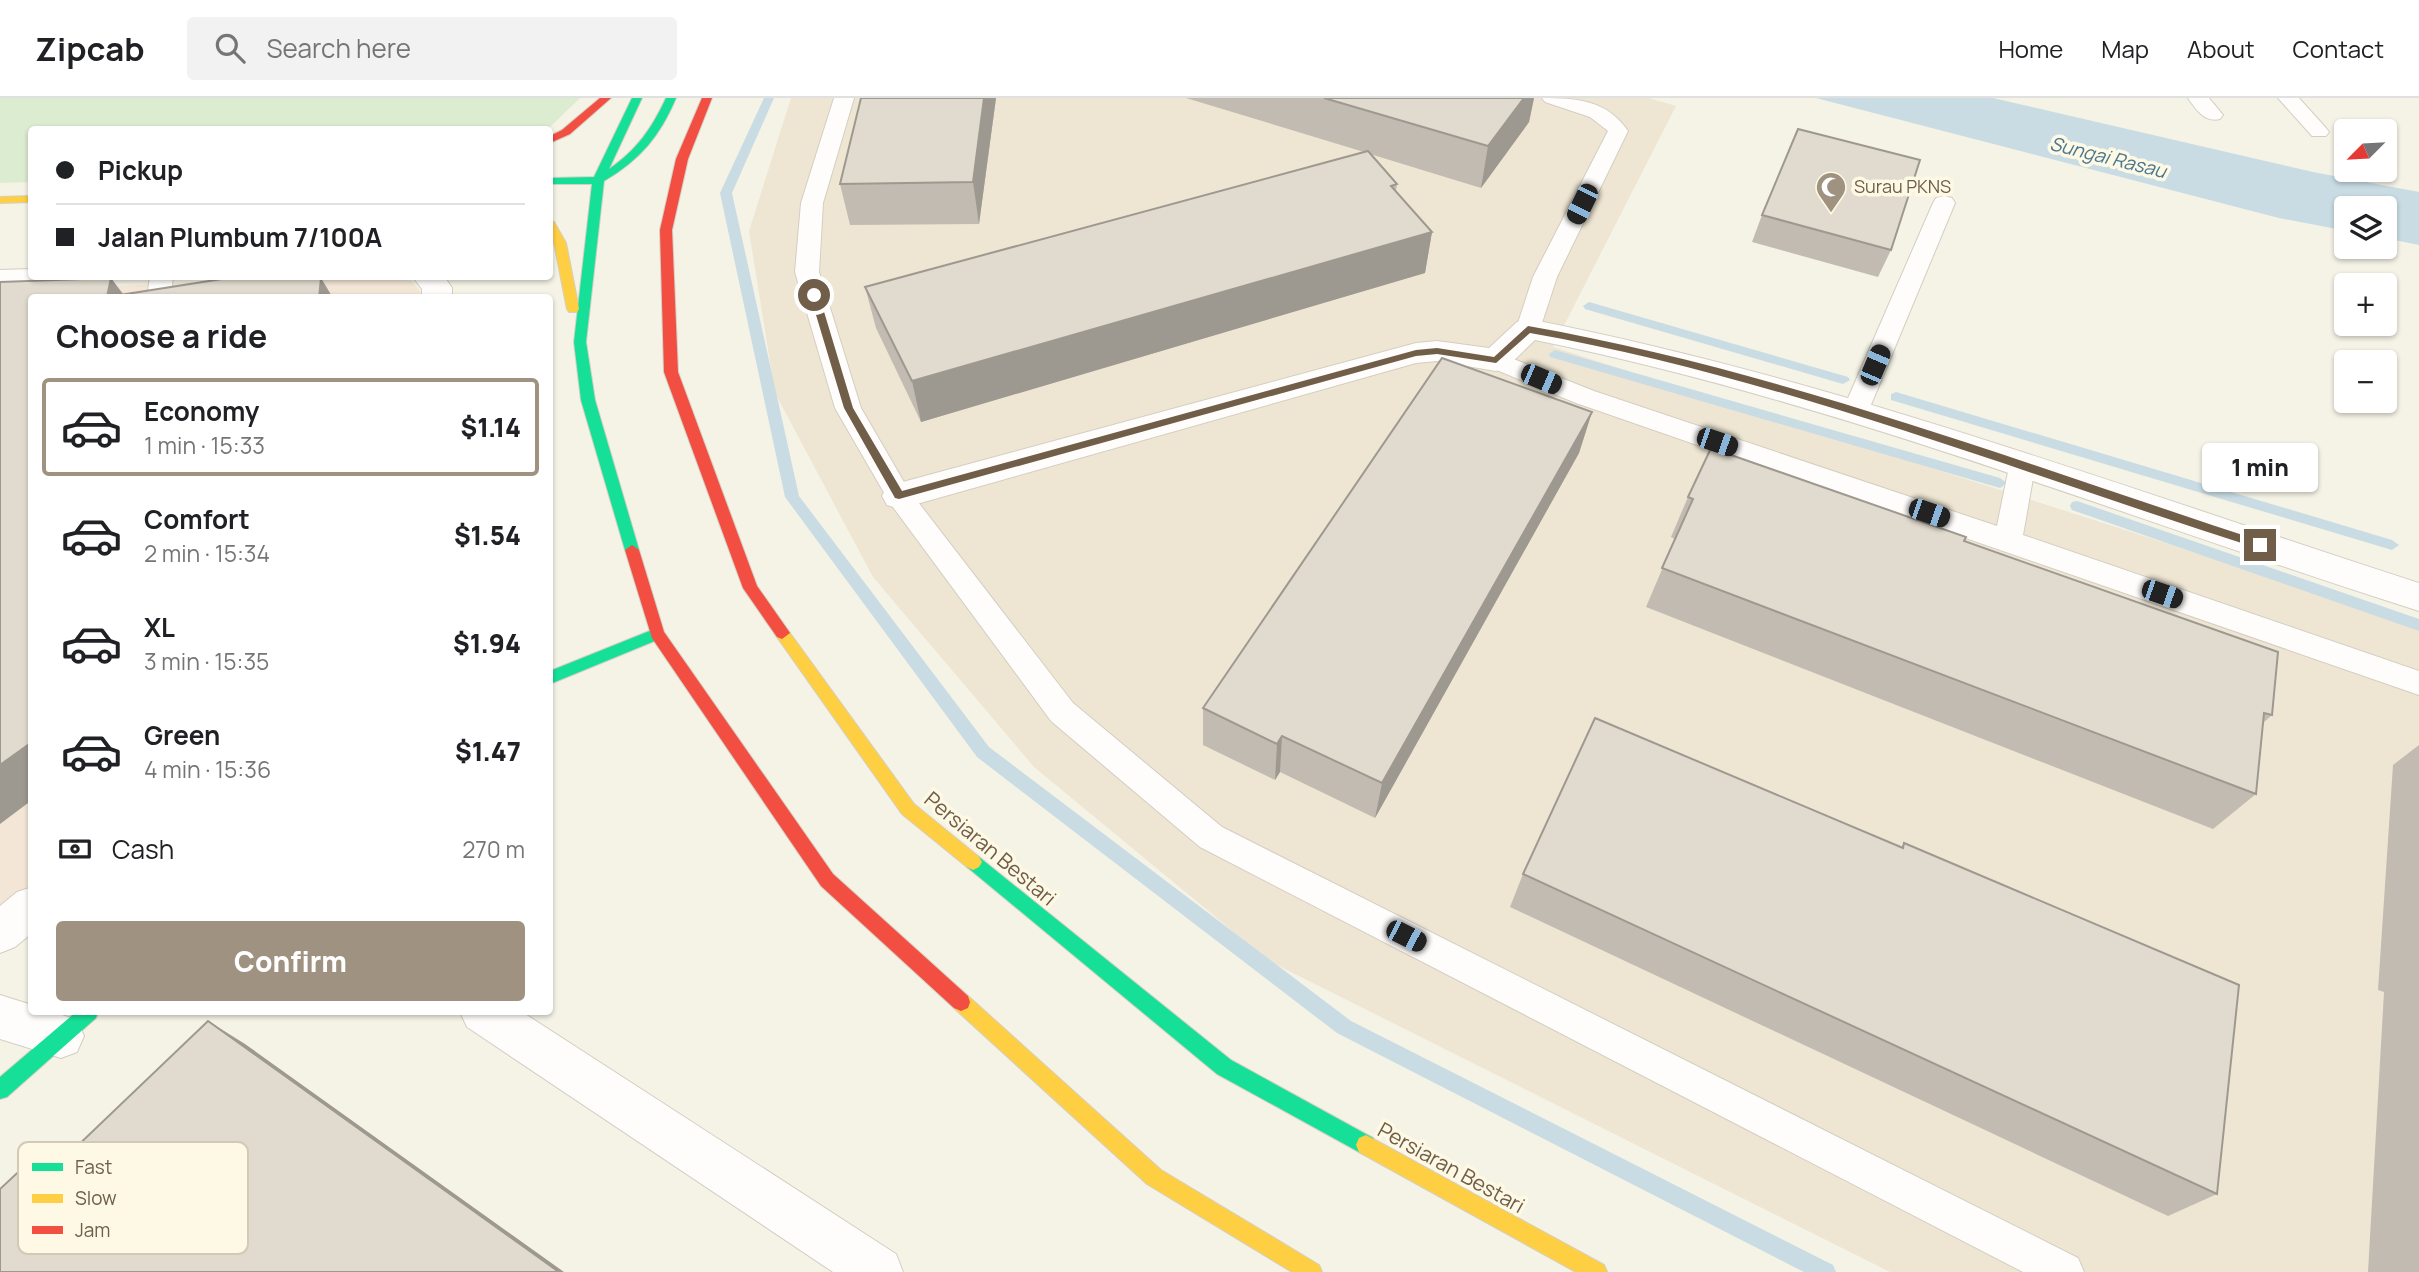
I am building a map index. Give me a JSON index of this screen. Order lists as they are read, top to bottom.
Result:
{
  "streets": {
    "main road": ["Persiaran Bestari"]
  },
  "water": ["Sungai Rasau"],
  "places": {
    "mosque": ["Surau PKNS"]
  },
  "legend": ["Fast", "Slow", "Jam"],
  "north": "bottom left",
  "page": {
    "header": "Zipcab",
    "search": "Search here",
    "nav": [
      "Home",
      "Map",
      "About",
      "Contact"
    ],
    "map_buttons": ["+", "−"],
    "banner": ["Pickup", "Jalan Plumbum 7/100A"],
    "heading": "Choose a ride",
    "list": [
      {
        "name": "Economy",
        "note": "1 min · 15:33",
        "value": "$1.14"
      },
      {
        "name": "Comfort",
        "note": "2 min · 15:34",
        "value": "$1.54"
      },
      {
        "name": "XL",
        "note": "3 min · 15:35",
        "value": "$1.94"
      },
      {
        "name": "Green",
        "note": "4 min · 15:36",
        "value": "$1.47"
      }
    ],
    "bubble": "1 min",
    "pay": ["Cash", "270 m"],
    "buttons": "Confirm"
  }
}
